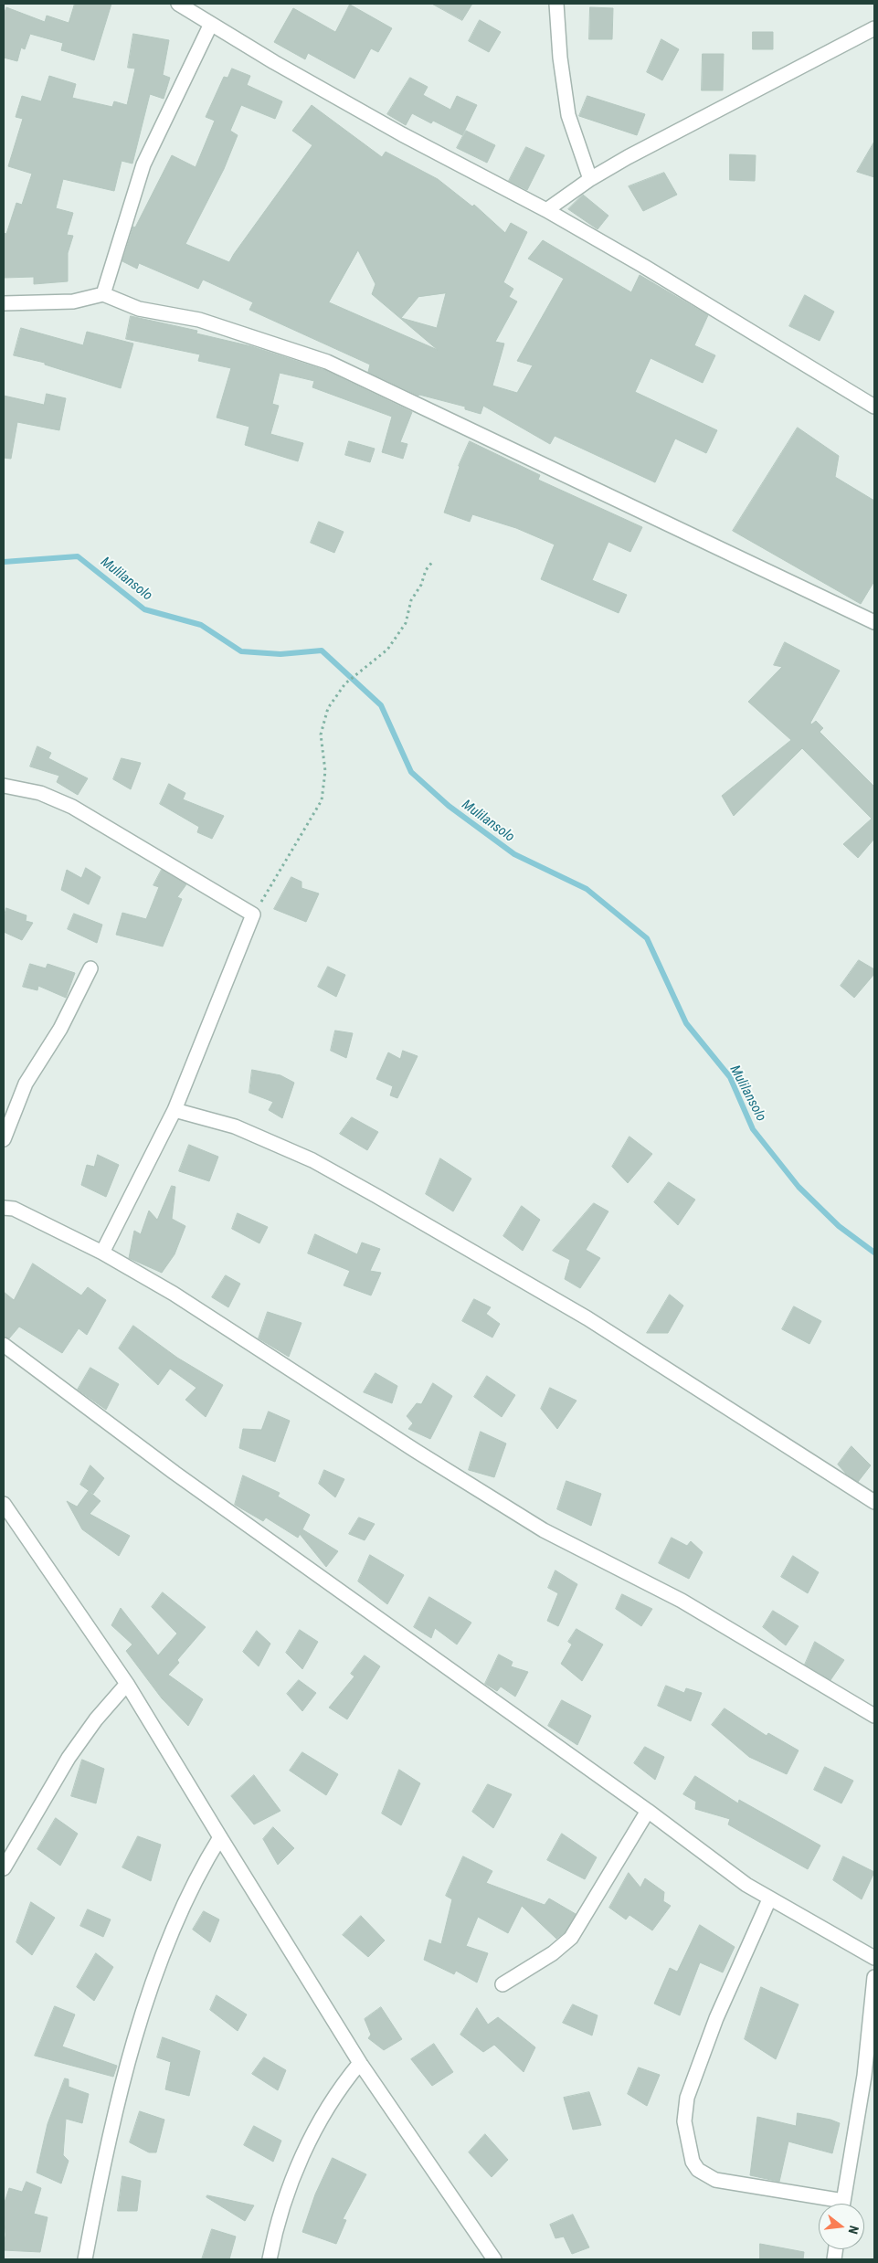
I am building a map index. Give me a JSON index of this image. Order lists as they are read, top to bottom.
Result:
{
  "water": ["Mulilansolo"],
  "north": "right"
}
